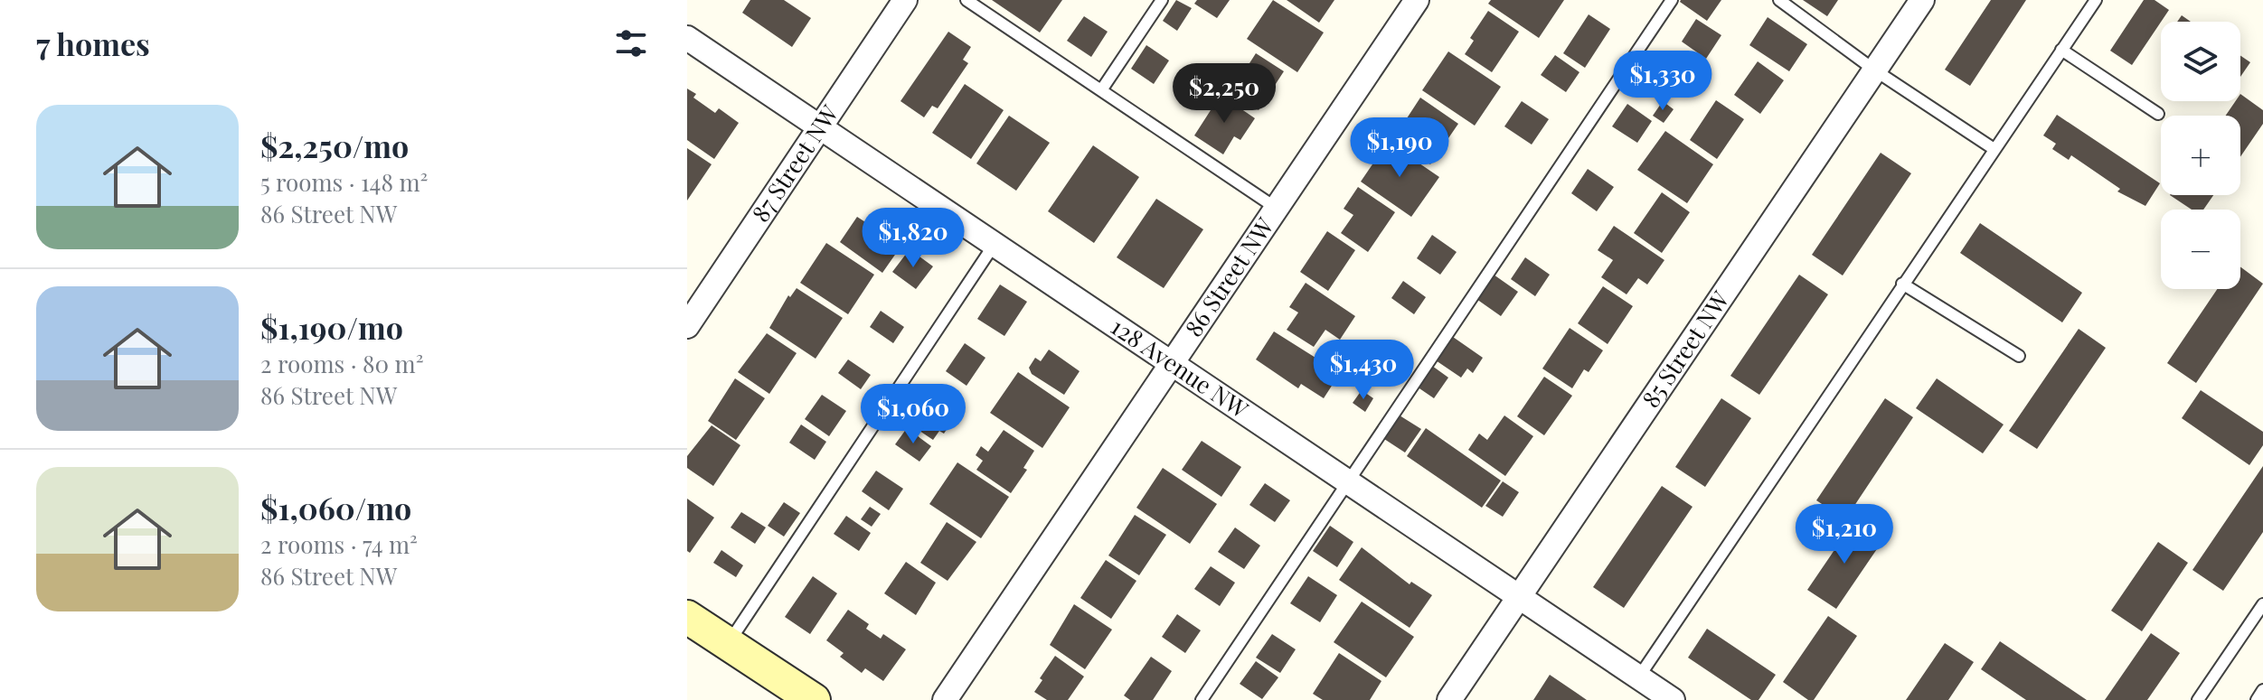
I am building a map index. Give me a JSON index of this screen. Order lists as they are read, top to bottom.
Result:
{
  "streets": {
    "street": [
      "87 Street NW",
      "86 Street NW",
      "85 Street NW",
      "128 Avenue NW"
    ]
  },
  "crossings": [
    ["87 Street NW", "128 Avenue NW"],
    ["86 Street NW", "128 Avenue NW"],
    ["85 Street NW", "128 Avenue NW"]
  ],
  "page": {
    "heading": "7 homes",
    "map_buttons": ["+", "−"],
    "price": [
      "$1,330",
      "$2,250",
      "$1,190",
      "$1,820",
      "$1,430",
      "$1,060",
      "$1,210"
    ],
    "list": [
      {
        "name": "$2,250/mo",
        "note": "5 rooms · 148 m² · 86 Street NW"
      },
      {
        "name": "$1,190/mo",
        "note": "2 rooms · 80 m² · 86 Street NW"
      },
      {
        "name": "$1,060/mo",
        "note": "2 rooms · 74 m² · 86 Street NW"
      }
    ]
  }
}
